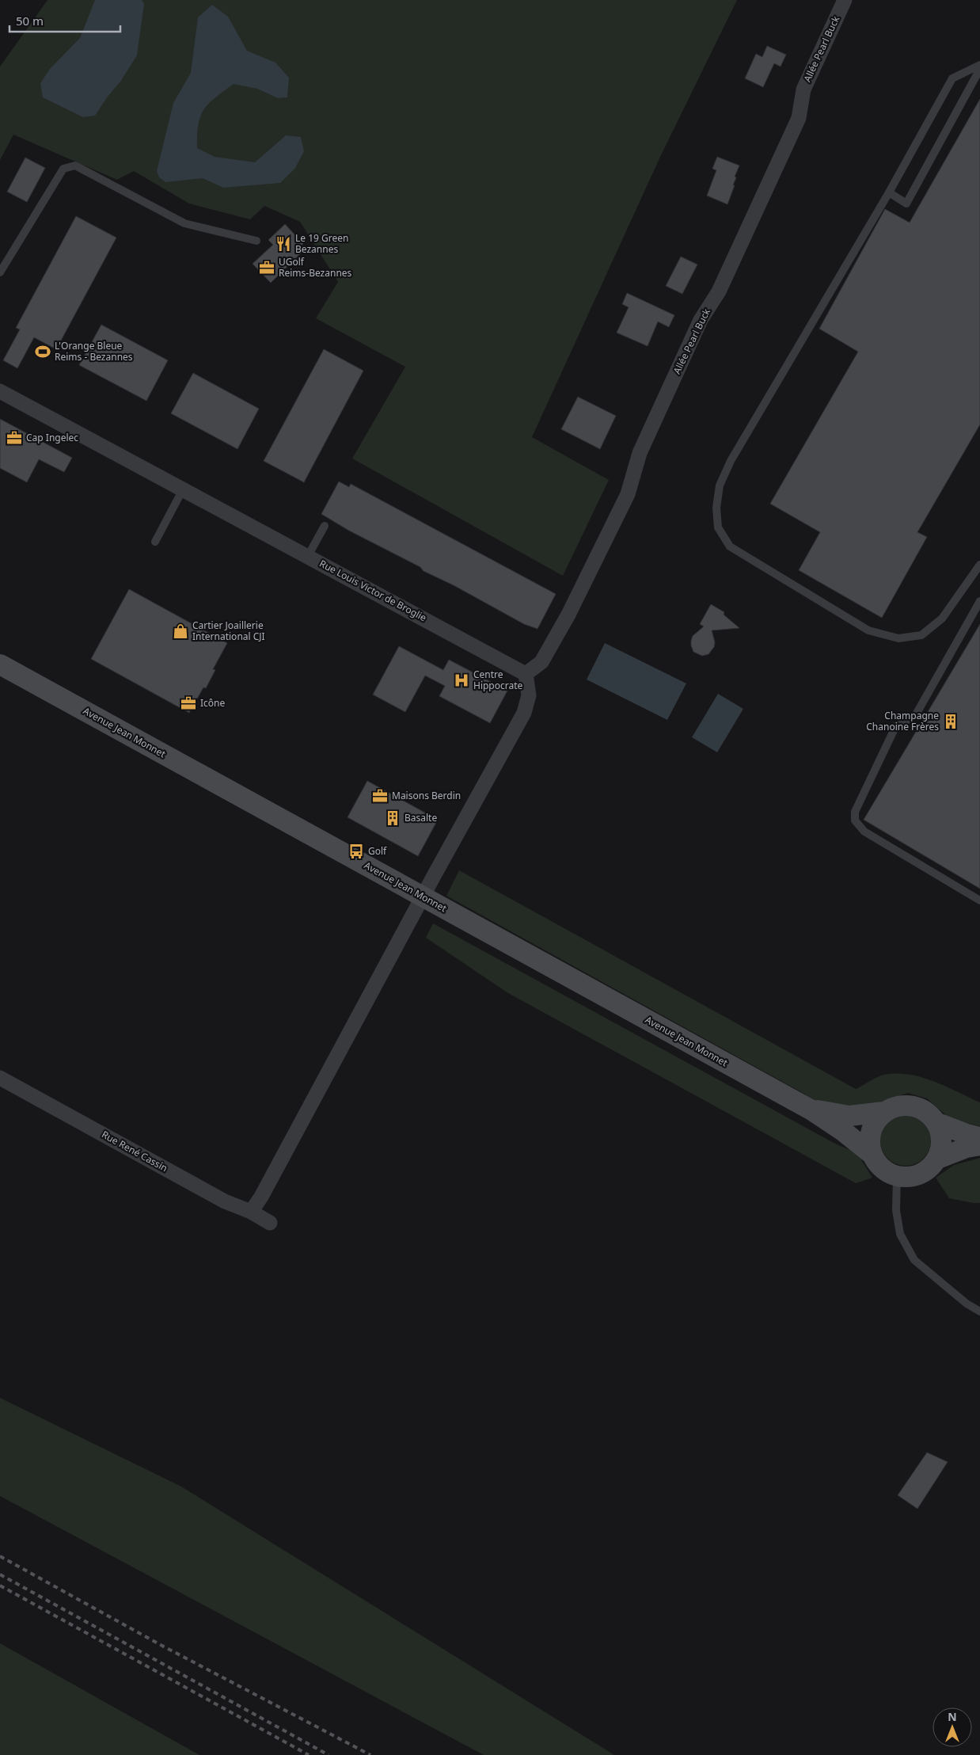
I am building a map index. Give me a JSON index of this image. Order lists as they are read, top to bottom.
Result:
{
  "streets": {
    "street": [
      "Allée Pearl Buck",
      "Rue Louis Victor de Broglie",
      "Avenue Jean Monnet",
      "Rue René Cassin"
    ]
  },
  "crossings": [
    ["Allée Pearl Buck", "Rue Louis Victor de Broglie"]
  ],
  "places": {
    "restaurant": ["Le 19 Green Bezannes"],
    "office": [
      "UGolf Reims-Bezannes",
      "Cap Ingelec",
      "Icône",
      "Maisons Berdin"
    ],
    "sports": ["L'Orange Bleue Reims - Bezannes"],
    "shop": ["Cartier Joaillerie International CJI"],
    "hospital": ["Centre Hippocrate"],
    "building": ["Champagne Chanoine Frères", "Basalte"],
    "bus stop": ["Golf"]
  },
  "scale_bar": "50 m",
  "north": "top"
}
